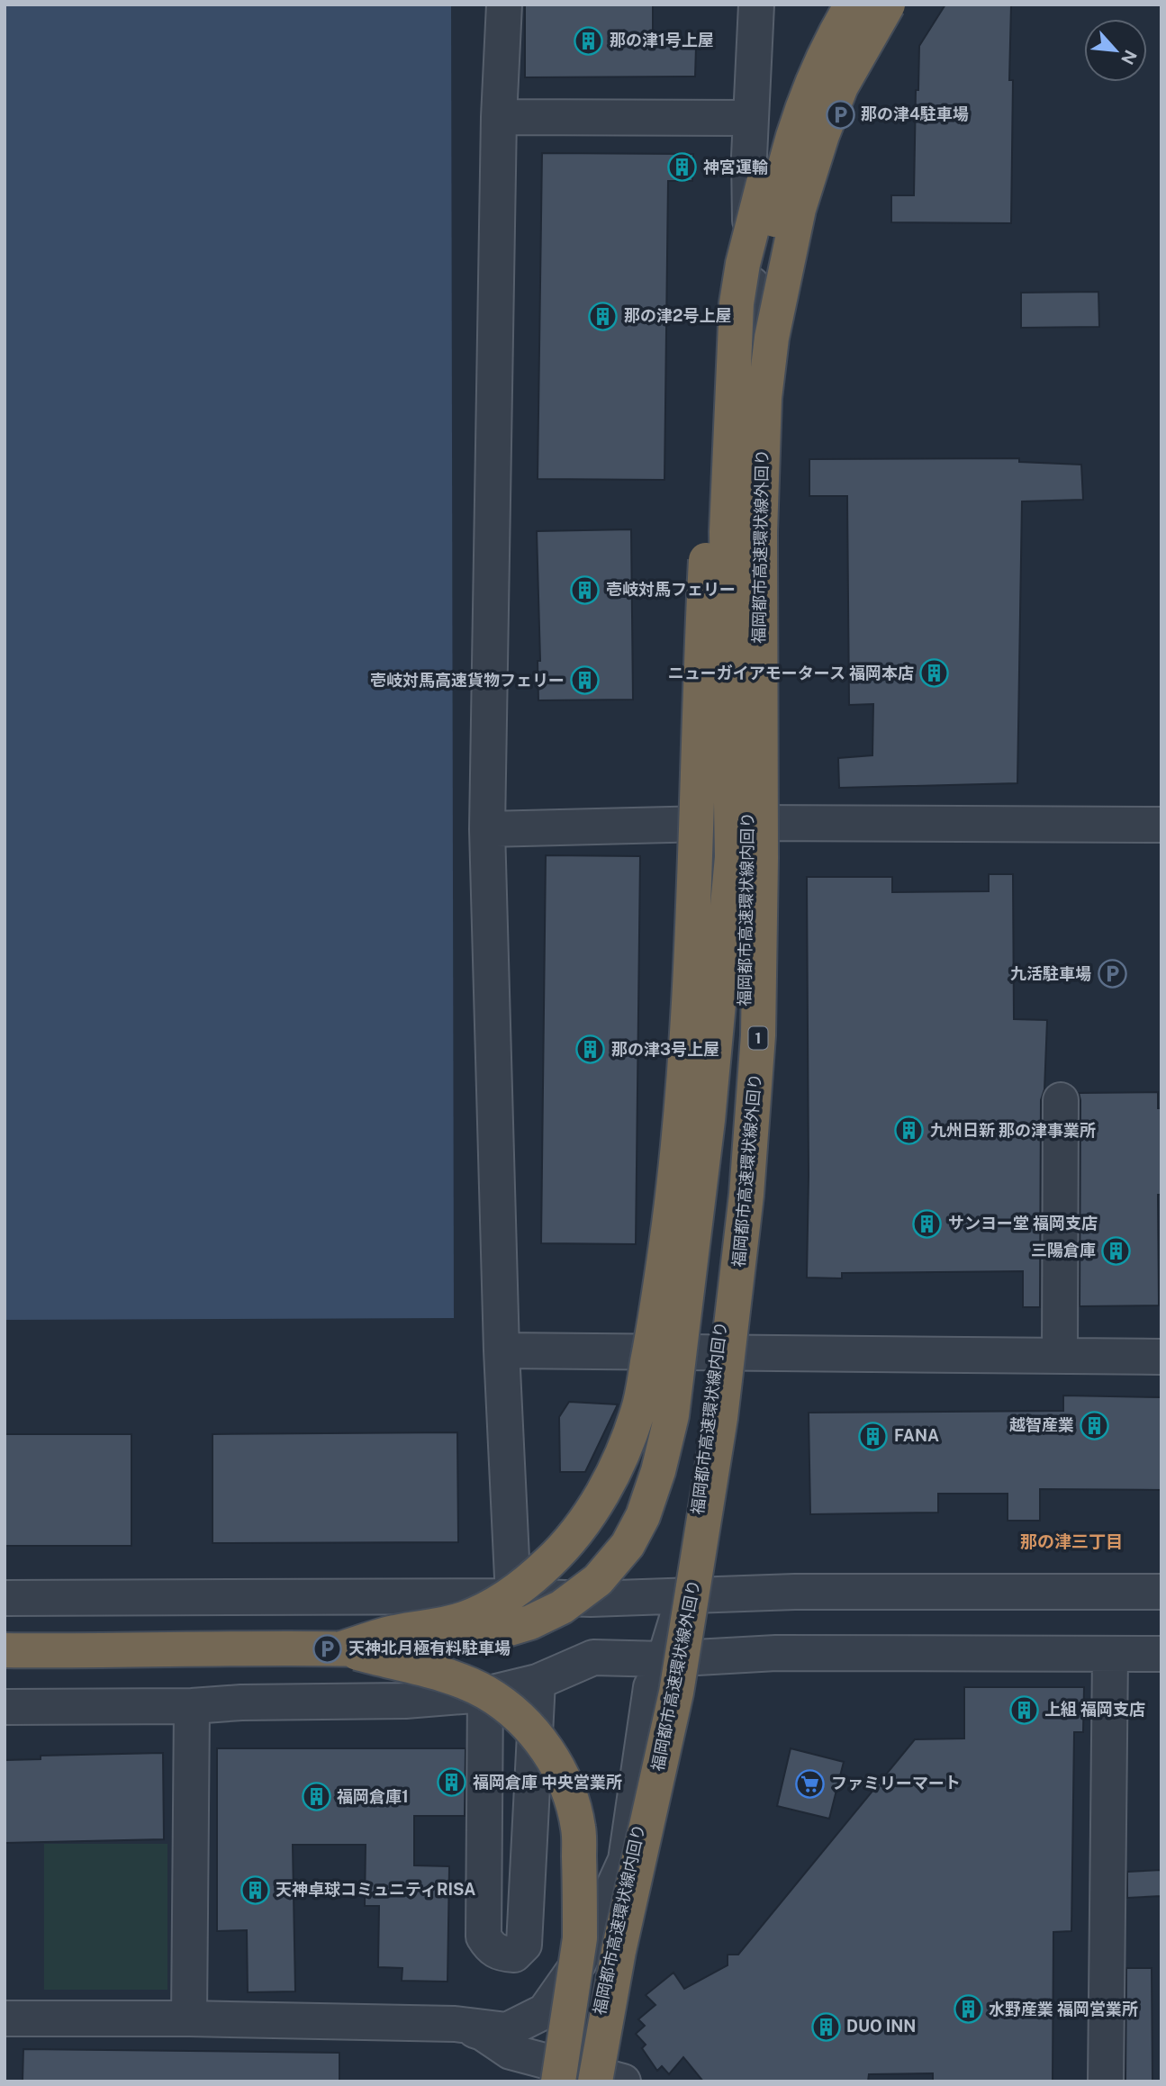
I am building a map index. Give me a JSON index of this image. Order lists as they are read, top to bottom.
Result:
{
  "streets": {
    "highway": ["福岡都市高速環状線外回り", "福岡都市高速環状線内回り", "1"]
  },
  "districts": ["那の津三丁目"],
  "places": {
    "building": [
      "那の津1号上屋",
      "神宮運輸",
      "那の津2号上屋",
      "壱岐対馬フェリー",
      "ニューガイアモータース 福岡本店",
      "壱岐対馬高速貨物フェリー",
      "那の津3号上屋",
      "九州日新 那の津事業所",
      "サンヨー堂 福岡支店",
      "三陽倉庫",
      "越智産業",
      "FANA",
      "上組 福岡支店",
      "福岡倉庫 中央営業所",
      "福岡倉庫1",
      "天神卓球コミュニティRISA",
      "水野産業 福岡営業所",
      "DUO INN"
    ],
    "parking": ["那の津4駐車場", "九活駐車場", "天神北月極有料駐車場"],
    "supermarket": ["ファミリーマート"]
  },
  "north": "bottom right"
}
